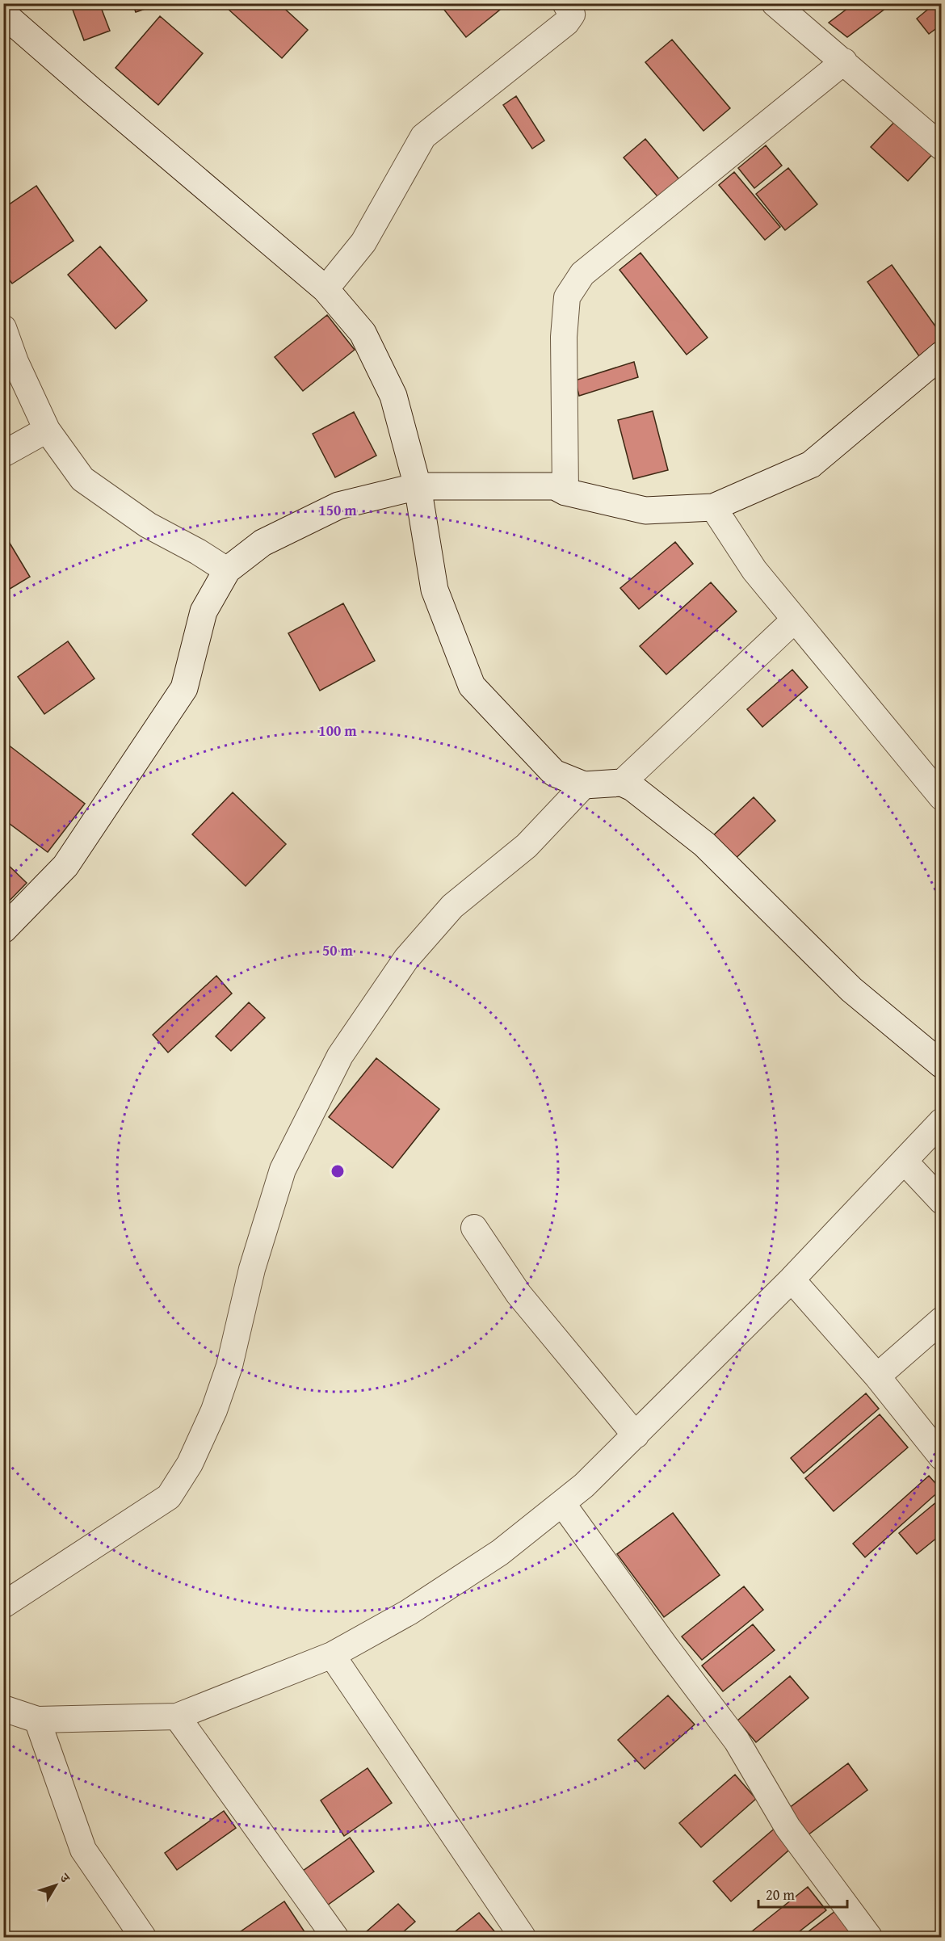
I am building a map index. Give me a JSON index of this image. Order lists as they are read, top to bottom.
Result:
{
  "scale_bar": "20 m",
  "north": "top right",
  "rings": ["150 m", "100 m", "50 m"]
}
